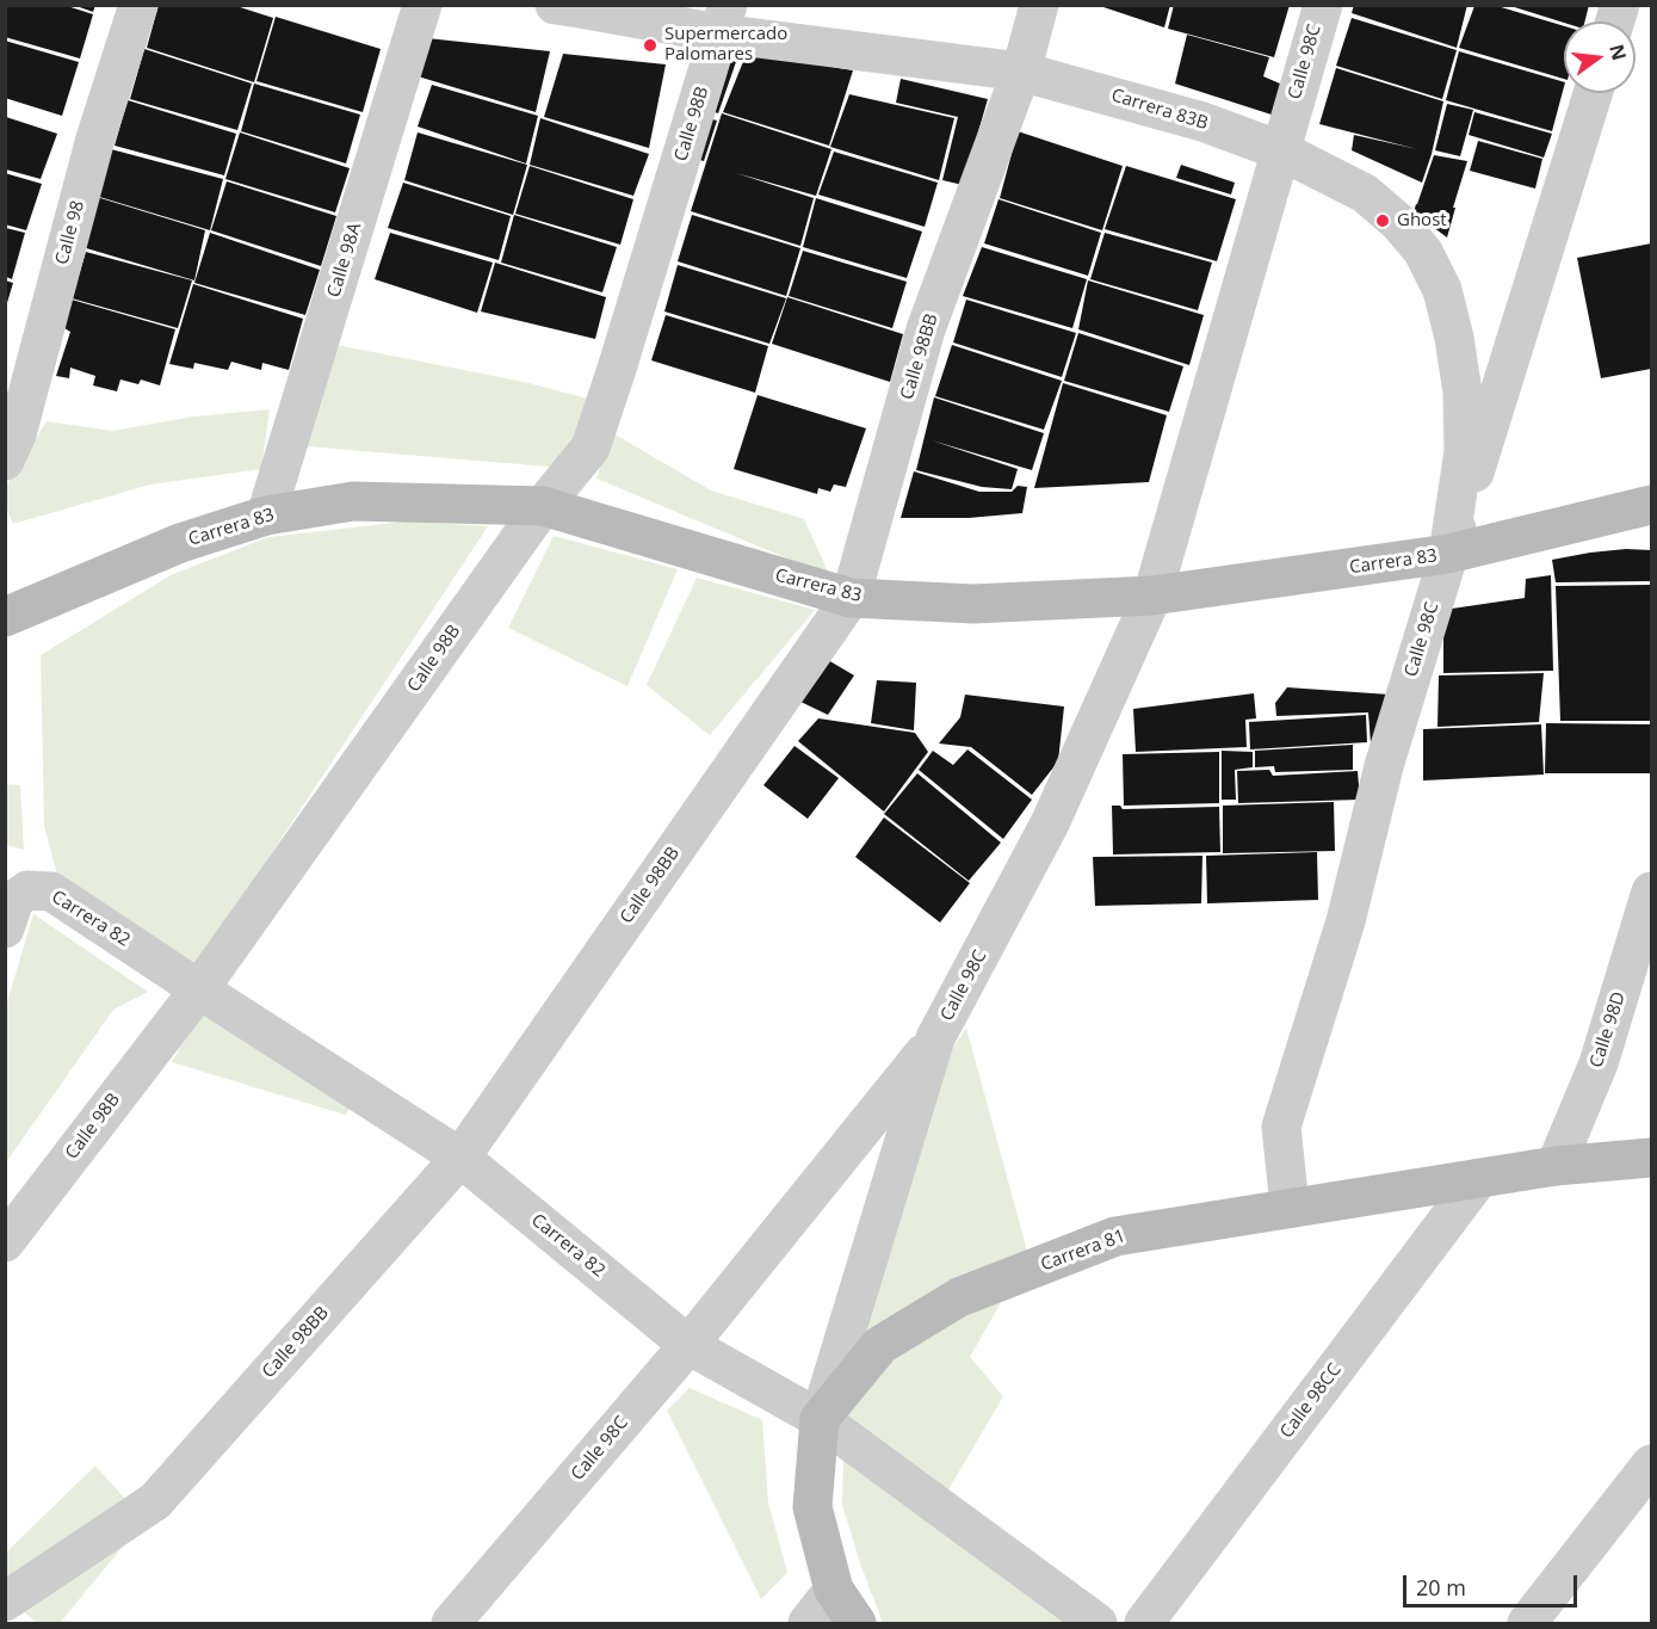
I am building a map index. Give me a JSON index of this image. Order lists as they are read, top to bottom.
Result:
{
  "streets": {
    "street": [
      "Calle 98C",
      "Carrera 83B",
      "Calle 98B",
      "Calle 98",
      "Calle 98A",
      "Calle 98BB",
      "Carrera 83",
      "Carrera 82",
      "Calle 98D",
      "Carrera 81",
      "Calle 98CC"
    ]
  },
  "crossings": [
    ["Calle 98C", "Carrera 83B"],
    ["Calle 98C", "Carrera 83"],
    ["Calle 98C", "Carrera 82"],
    ["Calle 98C", "Carrera 81"],
    ["Carrera 83B", "Calle 98B"],
    ["Carrera 83B", "Calle 98BB"],
    ["Carrera 83B", "Carrera 83"],
    ["Calle 98B", "Carrera 83"],
    ["Calle 98B", "Carrera 82"],
    ["Calle 98A", "Carrera 83"],
    ["Calle 98BB", "Carrera 83"],
    ["Calle 98BB", "Carrera 82"],
    ["Carrera 82", "Carrera 81"],
    ["Calle 98D", "Carrera 81"],
    ["Carrera 81", "Calle 98CC"]
  ],
  "places": ["Supermercado Palomares", "Ghost"],
  "scale_bar": "20 m",
  "north": "right"
}
